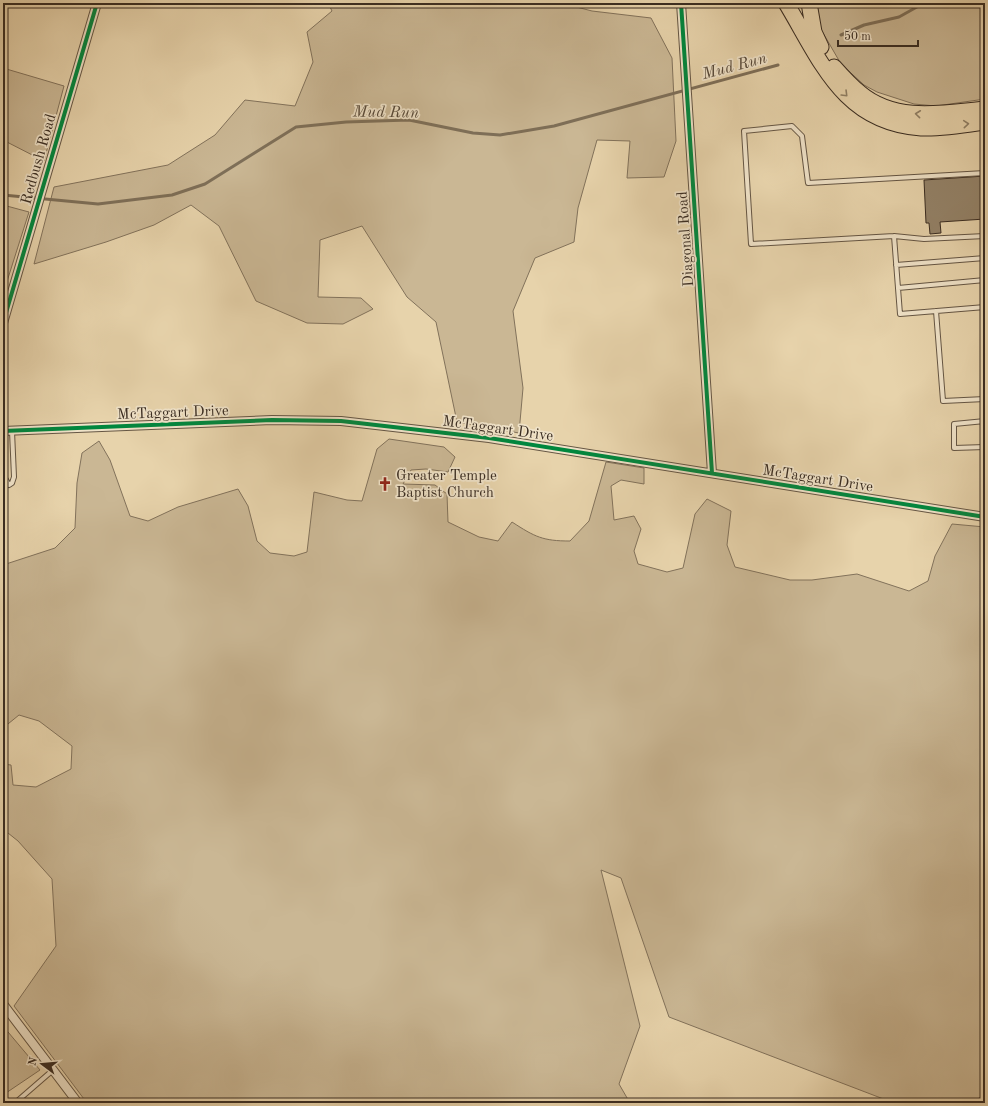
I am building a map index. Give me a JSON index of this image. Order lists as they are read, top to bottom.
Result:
{
  "streets": {
    "street": ["Redbush Road", "Diagonal Road", "McTaggart Drive"]
  },
  "crossings": [
    ["Diagonal Road", "McTaggart Drive"]
  ],
  "water": ["Mud Run"],
  "places": {
    "church": ["Greater Temple Baptist Church"]
  },
  "scale_bar": "50 m",
  "north": "left"
}
